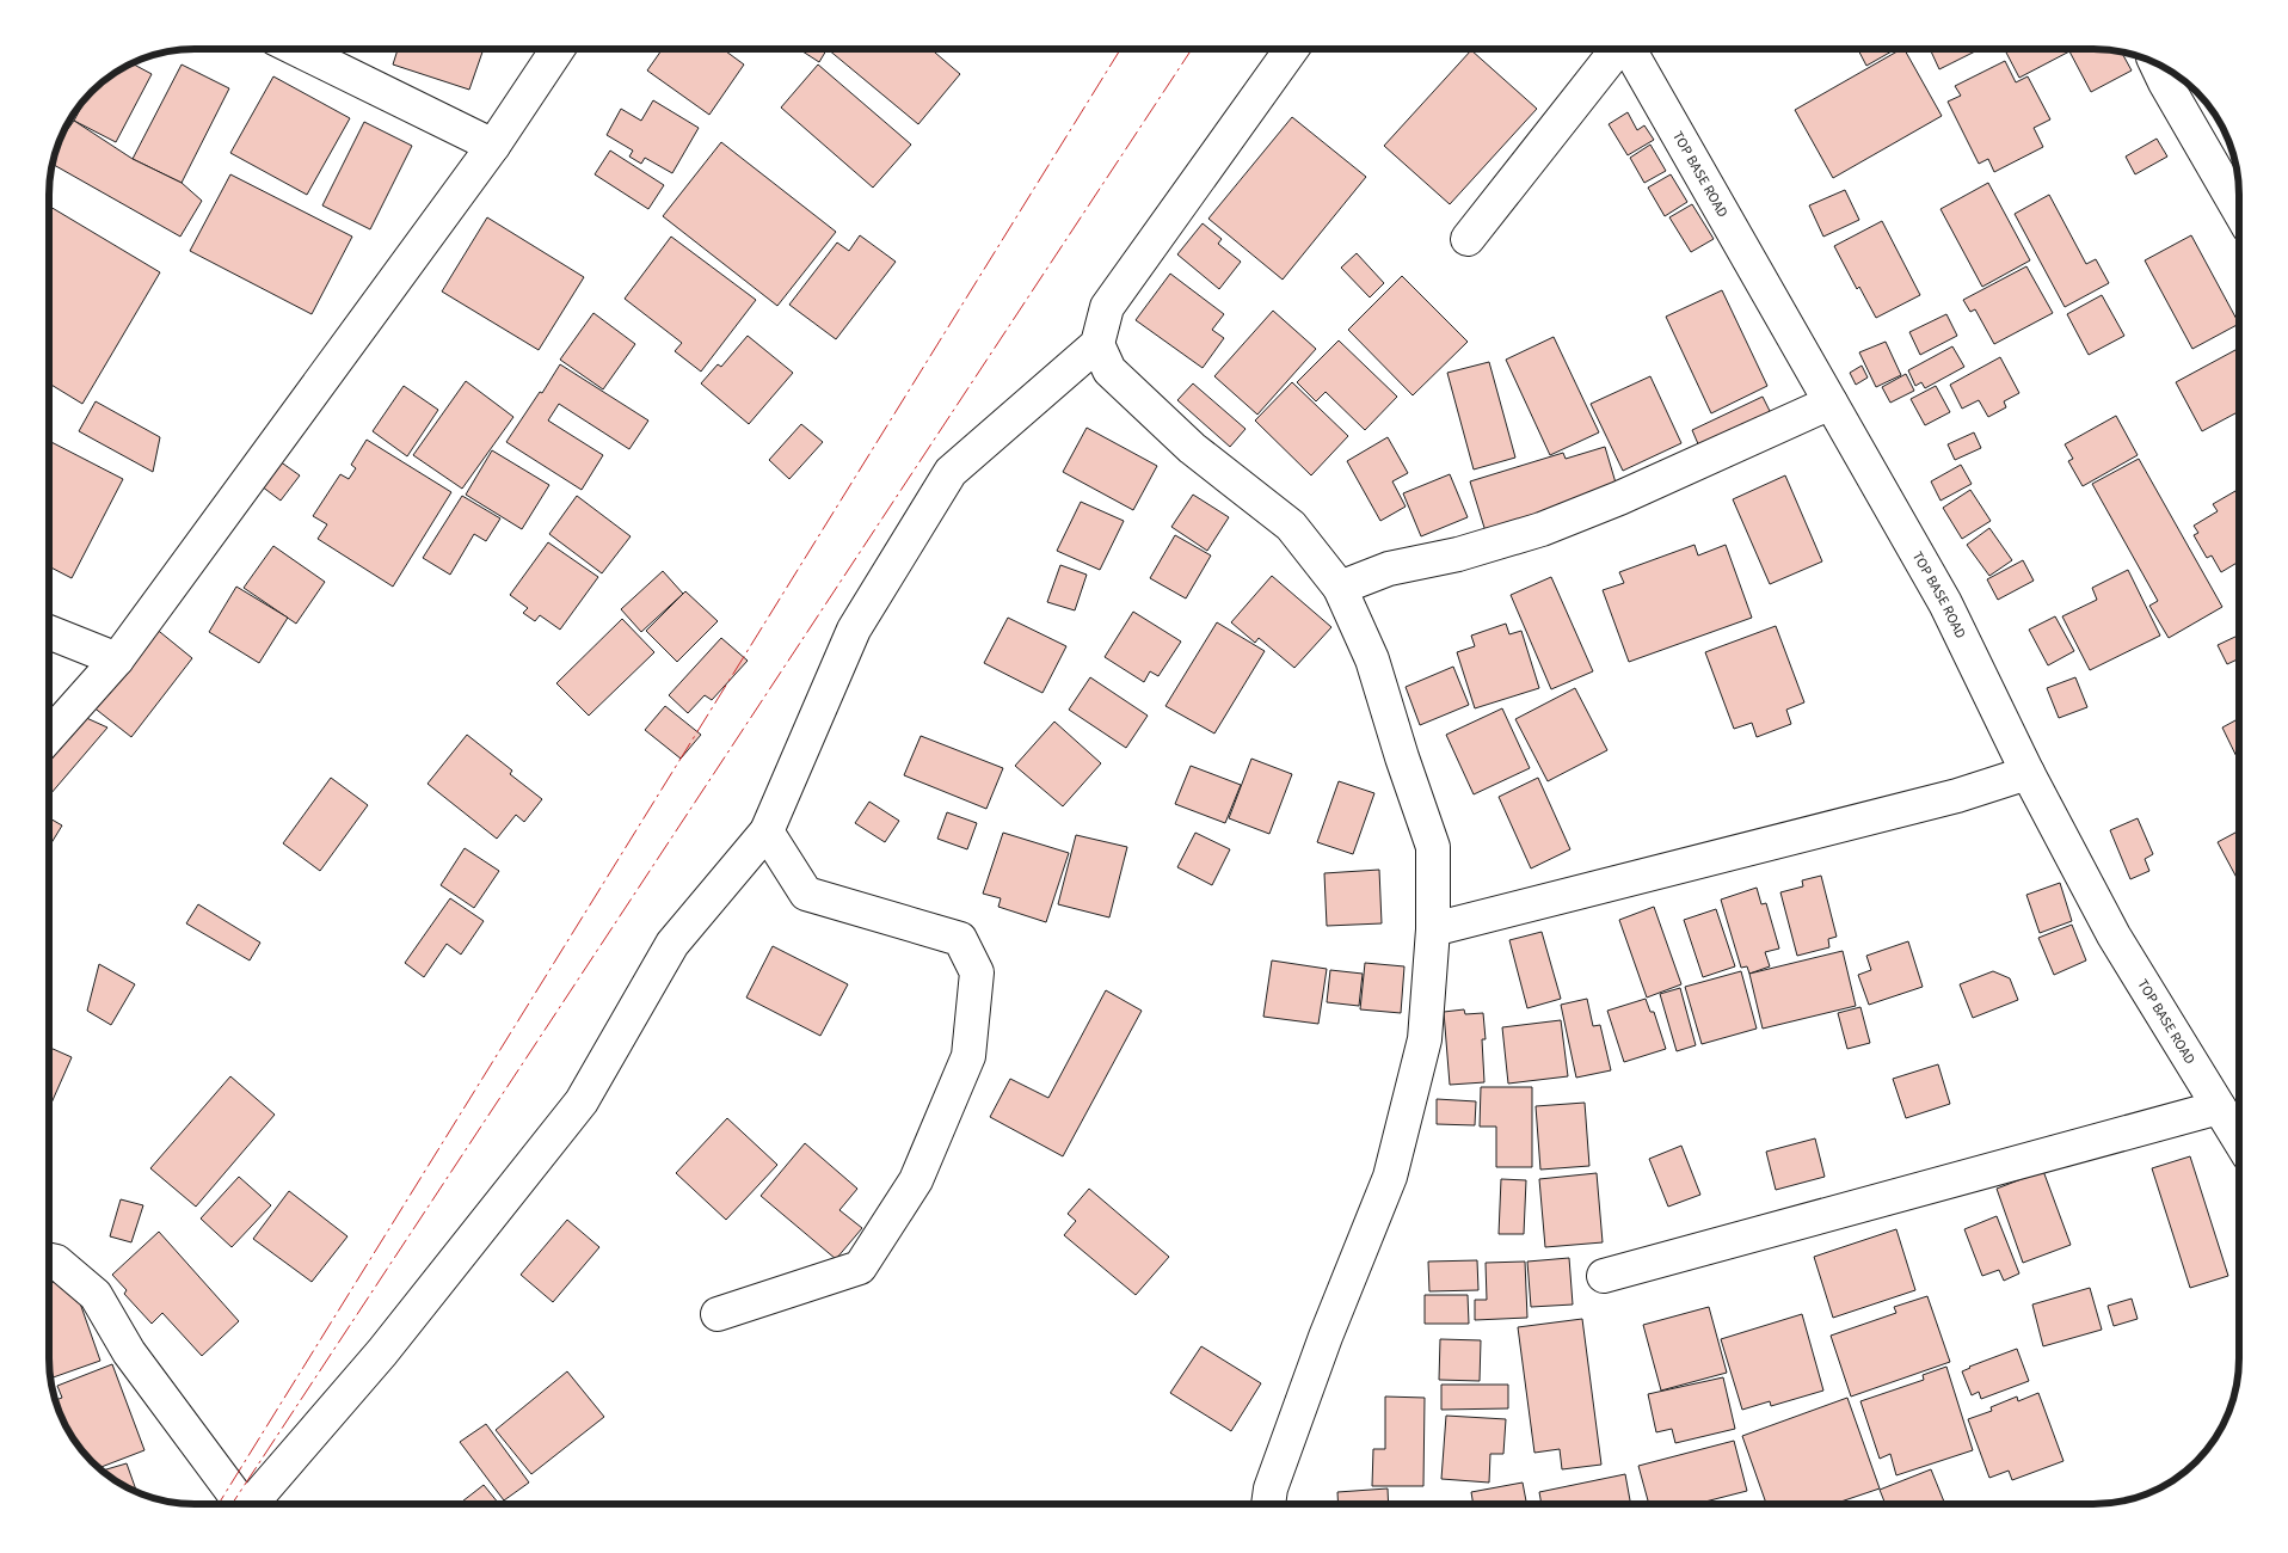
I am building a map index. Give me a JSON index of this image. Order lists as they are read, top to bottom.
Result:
{
  "streets": {
    "street": ["TOP BASE ROAD"]
  }
}
